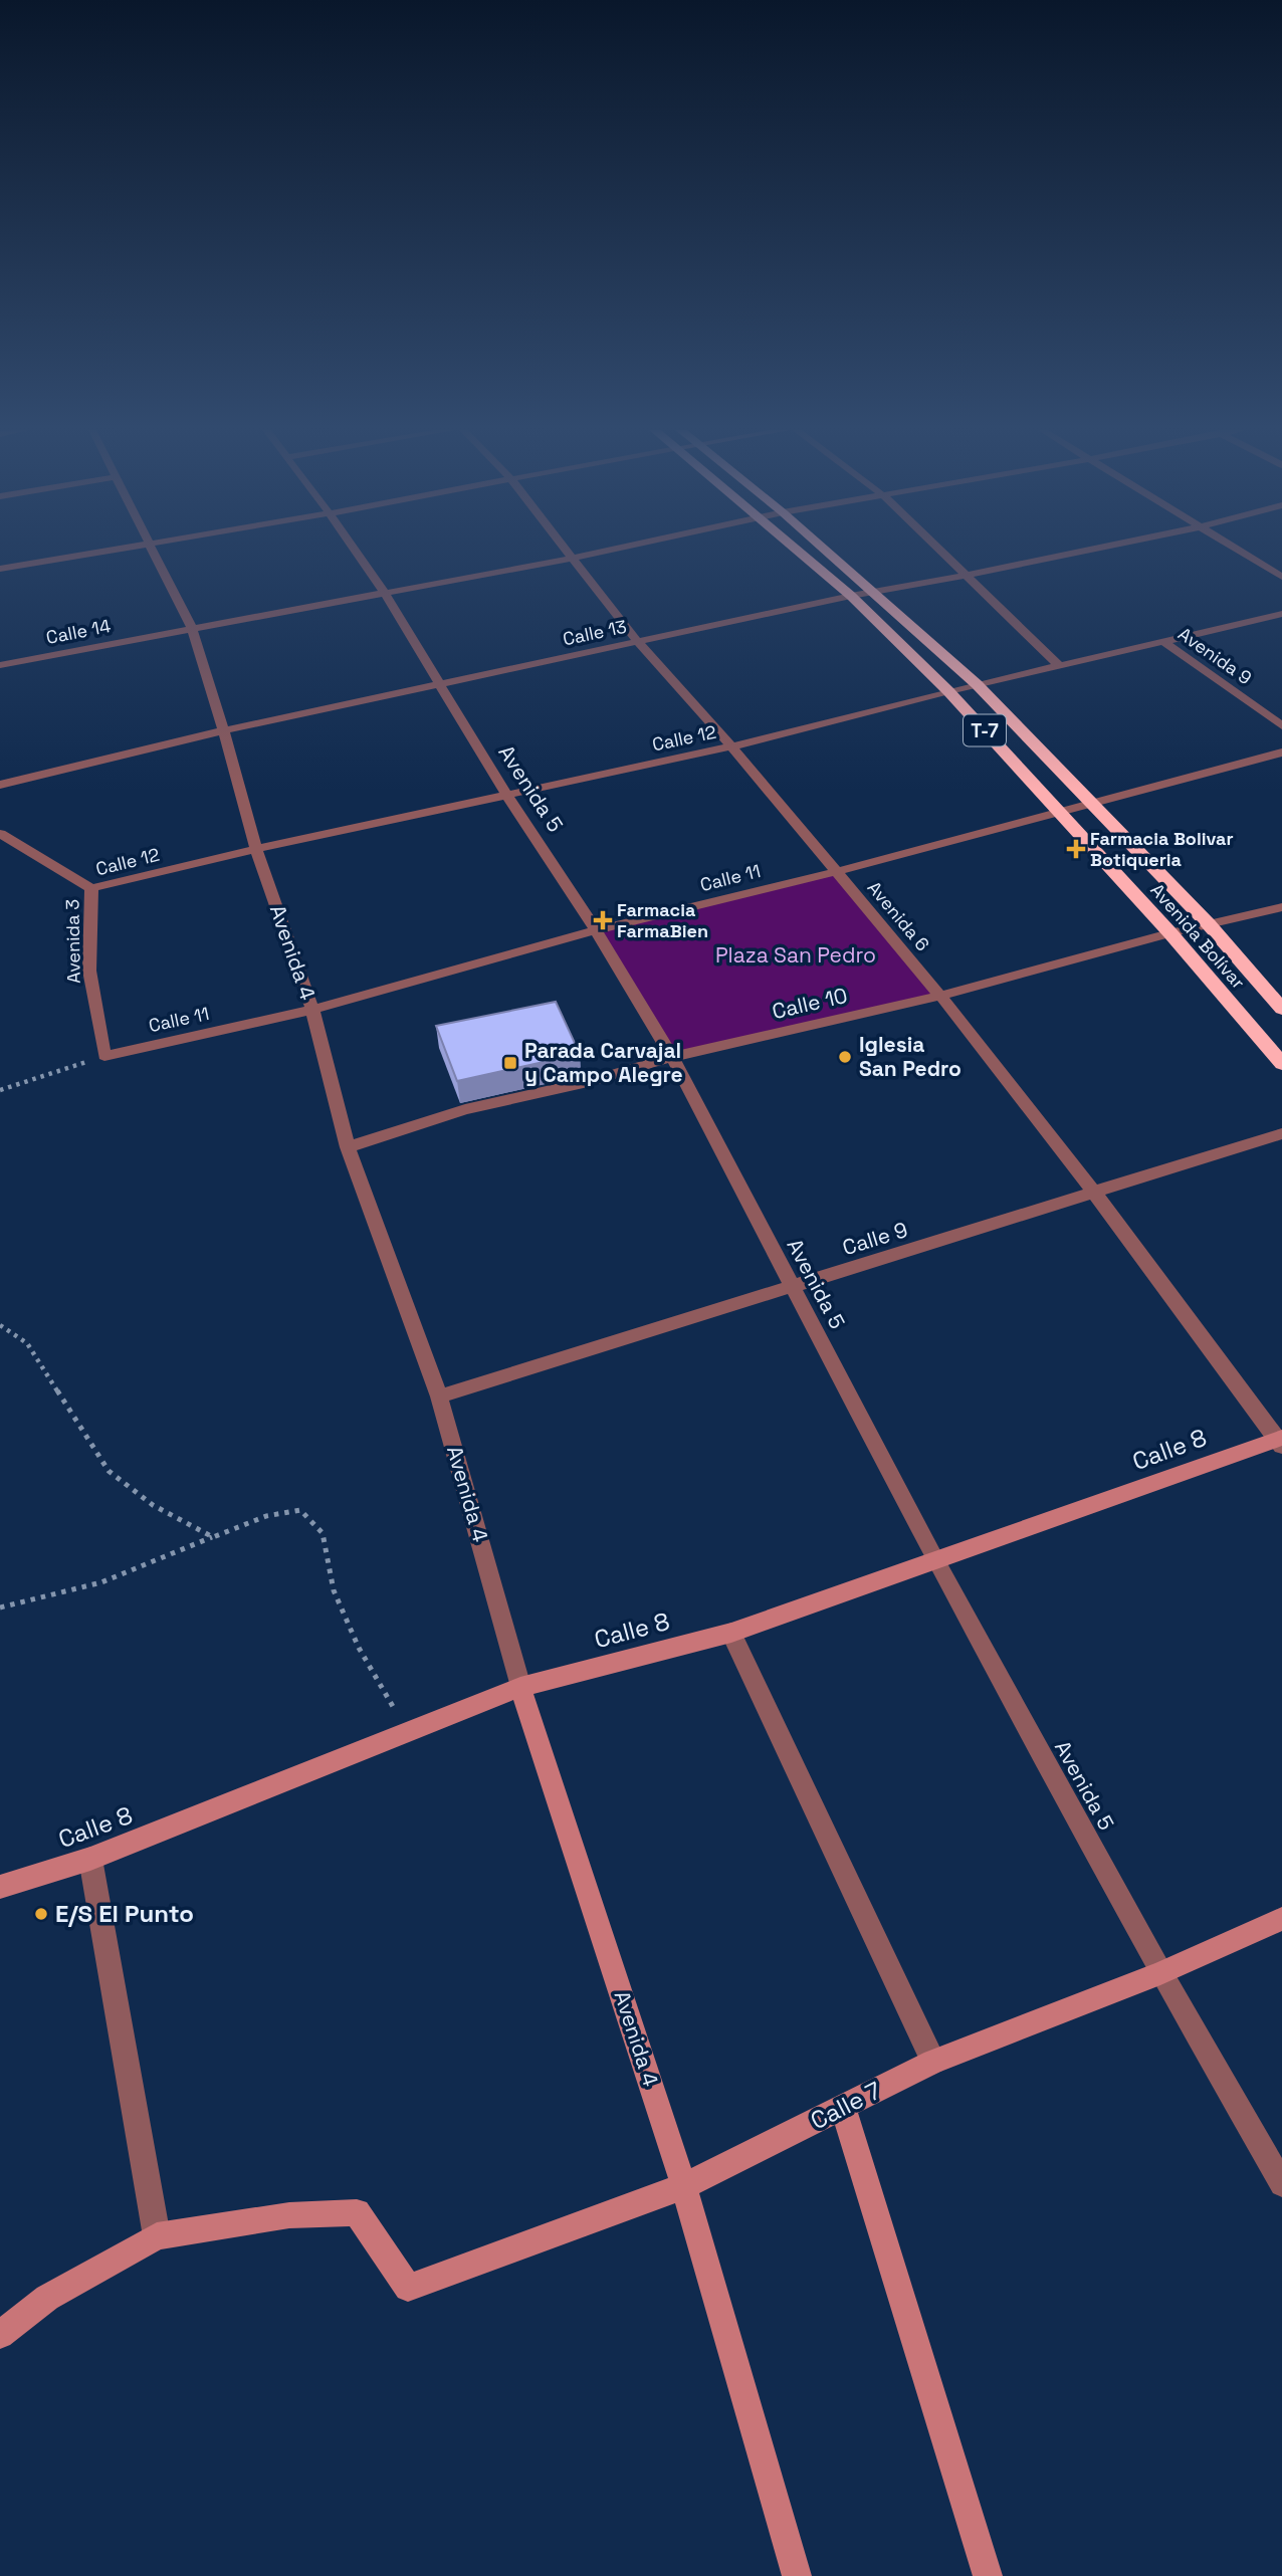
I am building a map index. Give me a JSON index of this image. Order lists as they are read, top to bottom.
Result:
{
  "streets": {
    "highway": ["T-7", "Avenida Bolívar"],
    "main road": ["Avenida 4", "Calle 8", "Calle 7"],
    "street": [
      "Calle 14",
      "Calle 13",
      "Avenida 9",
      "Calle 12",
      "Avenida 5",
      "Calle 11",
      "Avenida 6",
      "Avenida 3",
      "Calle 10",
      "Calle 9"
    ]
  },
  "crossings": [
    ["Calle 14", "Avenida 5"],
    ["Calle 14", "Avenida 6"],
    ["Calle 14", "Avenida 4"],
    ["Calle 13", "Avenida 5"],
    ["Calle 13", "Avenida 6"],
    ["Calle 13", "Avenida Bolívar"],
    ["Calle 13", "Avenida 4"],
    ["Avenida 9", "Calle 12"],
    ["Calle 12", "Avenida 5"],
    ["Calle 12", "Avenida 6"],
    ["Calle 12", "Avenida Bolívar"],
    ["Calle 12", "Avenida 3"],
    ["Calle 12", "Avenida 4"],
    ["Avenida 5", "Calle 11"],
    ["Avenida 5", "Calle 10"],
    ["Avenida 5", "Calle 9"],
    ["Avenida 5", "Calle 8"],
    ["Avenida 5", "Calle 7"],
    ["Calle 11", "Avenida 6"],
    ["Calle 11", "Avenida Bolívar"],
    ["Calle 11", "Avenida 3"],
    ["Calle 11", "Avenida 4"],
    ["Avenida 6", "Calle 10"],
    ["Avenida 6", "Calle 9"],
    ["Avenida 6", "Calle 8"],
    ["Avenida Bolívar", "Calle 10"],
    ["Avenida 4", "Calle 10"],
    ["Avenida 4", "Calle 9"],
    ["Avenida 4", "Calle 8"],
    ["Avenida 4", "Calle 7"]
  ],
  "parks": ["Plaza San Pedro"],
  "places": {
    "health": ["Farmacia Bolivar Botiqueria", "Farmacia FarmaBien"],
    "other": ["Iglesia San Pedro", "E/S El Punto"],
    "transit": ["Parada Carvajal y Campo Alegre"]
  }
}
